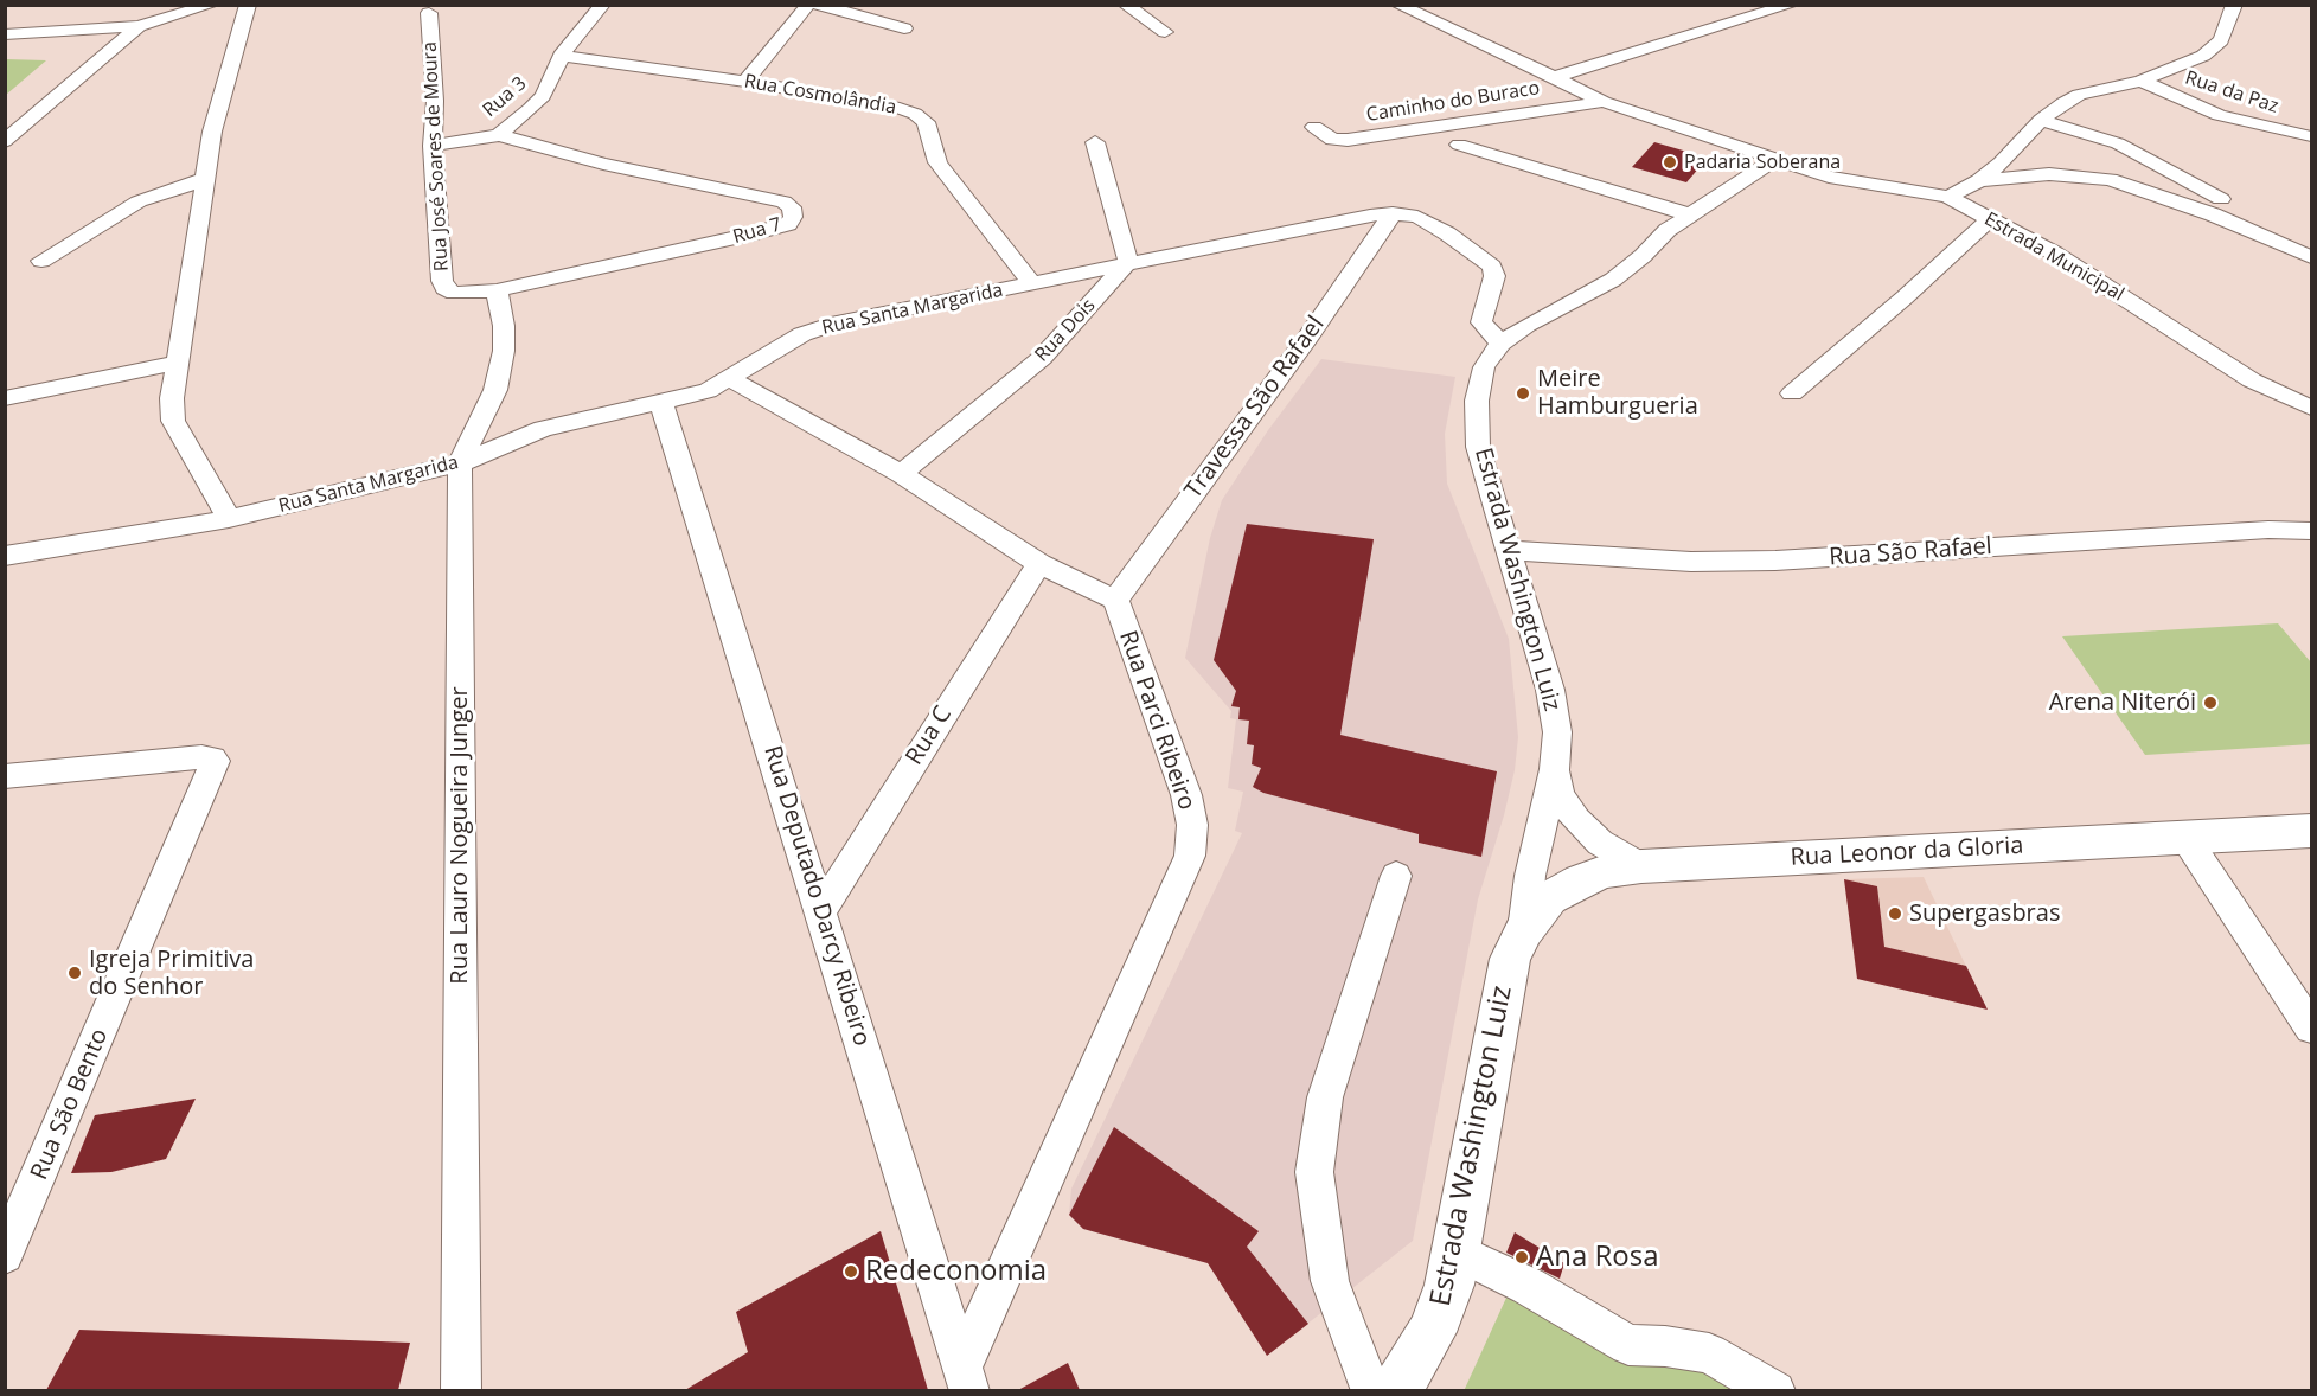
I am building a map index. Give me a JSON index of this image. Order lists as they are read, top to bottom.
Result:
{
  "streets": {
    "main road": ["Estrada Washington Luiz", "Rua Leonor da Gloria"],
    "street": [
      "Rua da Paz",
      "Rua Cosmolândia",
      "Rua 3",
      "Caminho do Buraco",
      "Rua José Soares de Moura",
      "Rua 7",
      "Estrada Municipal",
      "Rua Santa Margarida",
      "Rua Dois",
      "Travessa São Rafael",
      "Rua São Rafael",
      "Rua Parci Ribeiro",
      "Rua C",
      "Rua Lauro Nogueira Junger",
      "Rua Deputado Darcy Ribeiro",
      "Rua São Bento"
    ]
  },
  "crossings": [
    ["Rua Cosmolândia", "Rua 3"],
    ["Rua Cosmolândia", "Rua Santa Margarida"],
    ["Rua 3", "Rua José Soares de Moura"],
    ["Rua 3", "Rua 7"],
    ["Caminho do Buraco", "Estrada Municipal"],
    ["Rua José Soares de Moura", "Rua 7"],
    ["Rua José Soares de Moura", "Rua Lauro Nogueira Junger"],
    ["Rua 7", "Rua Lauro Nogueira Junger"],
    ["Estrada Municipal", "Estrada Washington Luiz"],
    ["Rua Santa Margarida", "Rua Dois"],
    ["Rua Santa Margarida", "Travessa São Rafael"],
    ["Rua Santa Margarida", "Estrada Washington Luiz"],
    ["Rua Santa Margarida", "Rua Parci Ribeiro"],
    ["Rua Santa Margarida", "Rua Lauro Nogueira Junger"],
    ["Rua Santa Margarida", "Rua Deputado Darcy Ribeiro"],
    ["Rua Dois", "Rua Parci Ribeiro"],
    ["Travessa São Rafael", "Rua Parci Ribeiro"],
    ["Rua São Rafael", "Estrada Washington Luiz"],
    ["Estrada Washington Luiz", "Rua Leonor da Gloria"],
    ["Rua Parci Ribeiro", "Rua C"],
    ["Rua Parci Ribeiro", "Rua Deputado Darcy Ribeiro"],
    ["Rua C", "Rua Deputado Darcy Ribeiro"]
  ],
  "places": [
    "Padaria Soberana",
    "Meire Hamburgueria",
    "Arena Niterói",
    "Supergasbras",
    "Igreja Primitiva do Senhor",
    "Ana Rosa",
    "Redeconomia"
  ]
}
